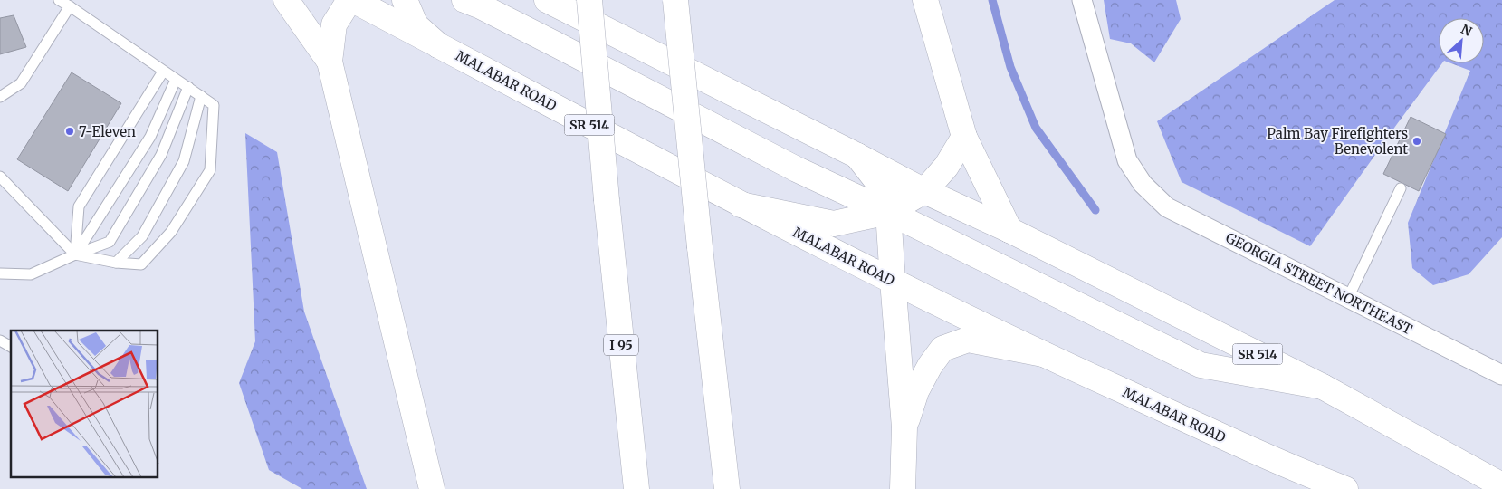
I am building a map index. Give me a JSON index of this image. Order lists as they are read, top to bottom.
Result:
{
  "streets": {
    "main road": ["MALABAR ROAD", "SR 514", "I 95"],
    "street": ["GEORGIA STREET NORTHEAST"]
  },
  "places": ["7-Eleven", "Palm Bay Firefighters Benevolent"],
  "north": "top right"
}
